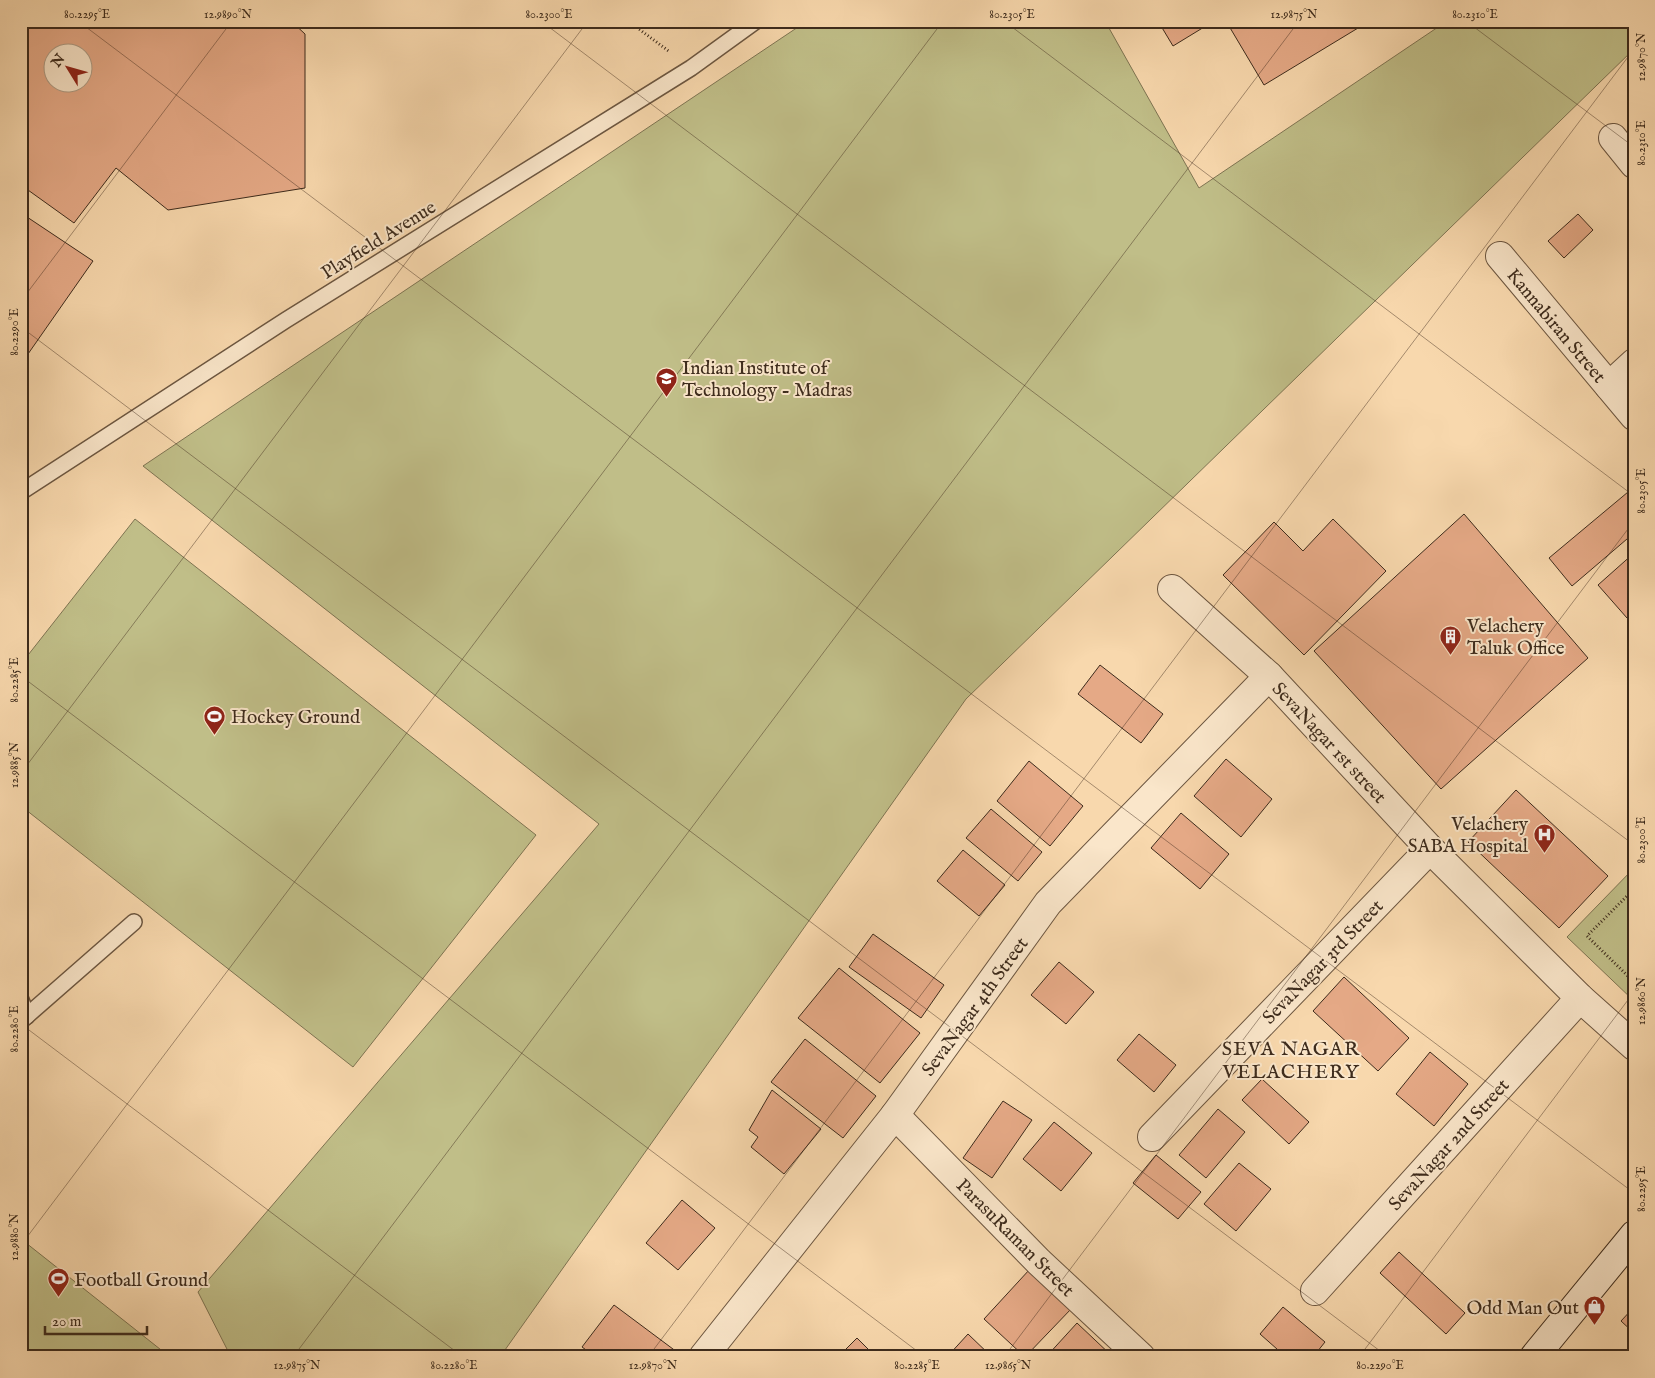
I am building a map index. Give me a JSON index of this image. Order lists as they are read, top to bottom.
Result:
{
  "streets": {
    "street": [
      "Kannabiran Street",
      "SevaNagar 1st street",
      "SevaNagar 3rd Street",
      "SevaNagar 4th Street",
      "SevaNagar 2nd Street",
      "ParasuRaman Street"
    ],
    "lane": ["Playfield Avenue"]
  },
  "crossings": [
    ["SevaNagar 1st street", "SevaNagar 3rd Street"],
    ["SevaNagar 1st street", "SevaNagar 4th Street"],
    ["SevaNagar 1st street", "SevaNagar 2nd Street"],
    ["SevaNagar 4th Street", "ParasuRaman Street"]
  ],
  "districts": ["SEVA NAGAR VELACHERY"],
  "places": {
    "school or university": ["Indian Institute of Technology - Madras"],
    "building": ["Velachery Taluk Office"],
    "sports": ["Hockey Ground", "Football Ground"],
    "hospital": ["Velachery SABA Hospital"],
    "shop": ["Odd Man Out"]
  },
  "scale_bar": "20 m",
  "north": "top left",
  "coordinates": [
    "80.2295°E",
    "12.9890°N",
    "80.2300°E",
    "80.2305°E",
    "12.9875°N",
    "80.2310°E",
    "12.9870°N",
    "80.2290°E",
    "80.2285°E",
    "12.9885°N",
    "12.9860°N",
    "80.2280°E",
    "12.9880°N",
    "12.9865°N"
  ]
}
